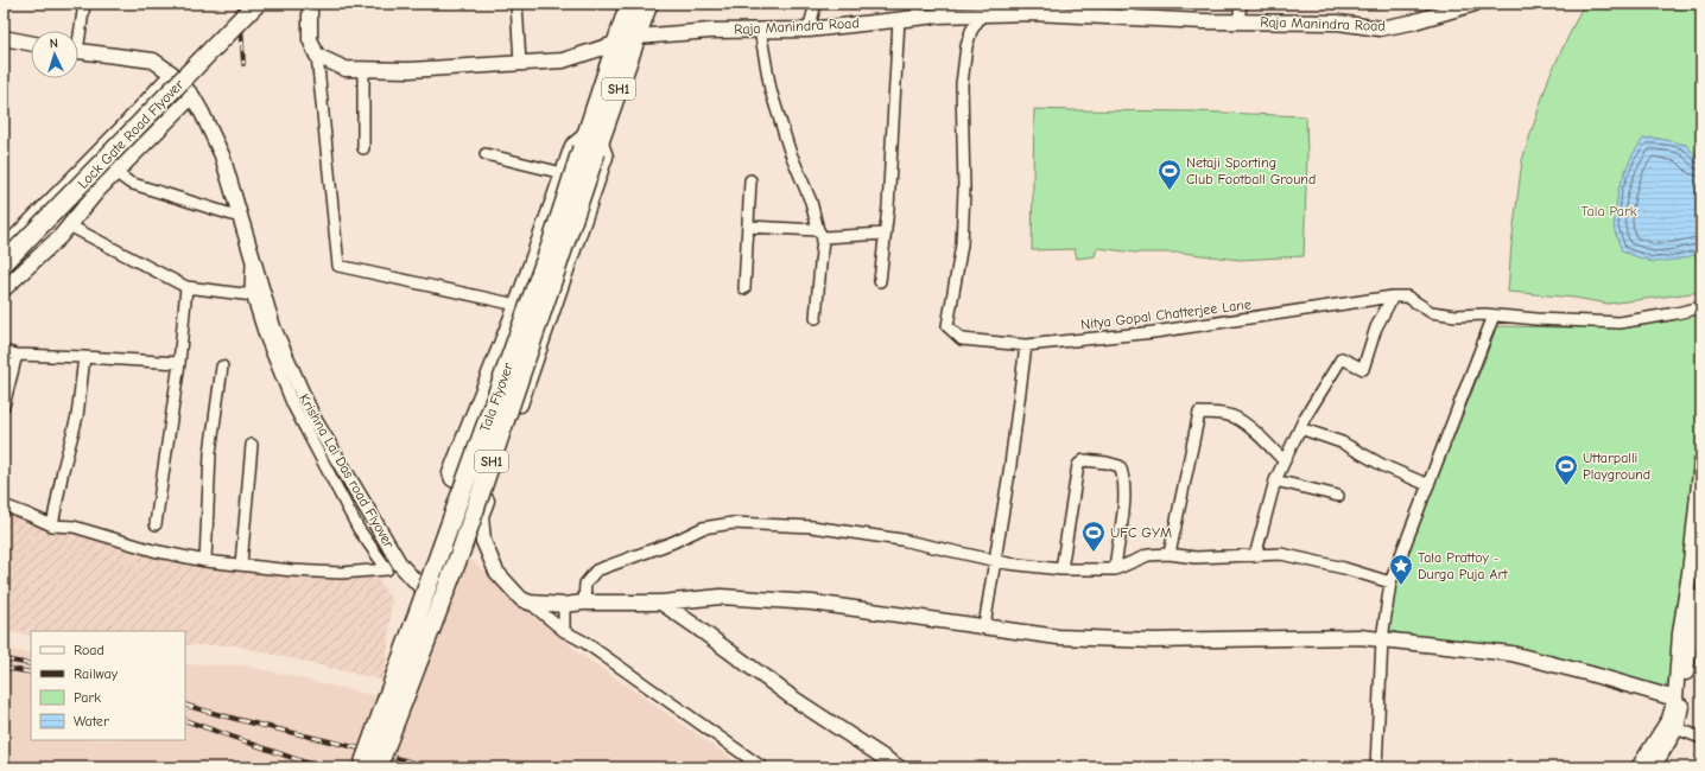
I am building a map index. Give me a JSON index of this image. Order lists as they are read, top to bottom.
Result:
{
  "streets": {
    "main road": ["SH1", "Lock Gate Road Flyover", "Tala Flyover"],
    "street": ["Raja Manindra Road", "Nitya Gopal Chatterjee Lane", "Krishna Lal Das road Flyover"]
  },
  "crossings": [
    ["Raja Manindra Road", "SH1"],
    ["Raja Manindra Road", "Nitya Gopal Chatterjee Lane"],
    ["SH1", "Tala Flyover"],
    ["Tala Flyover", "Krishna Lal Das road Flyover"]
  ],
  "parks": ["Tala Park"],
  "places": {
    "sports": ["Netaji Sporting Club Football Ground", "Uttarpalli Playground", "UFC GYM"],
    "place": ["Tala Prattoy - Durga Puja Art"]
  },
  "legend": [
    "Road",
    "Railway",
    "Park",
    "Water"
  ],
  "north": "top"
}
